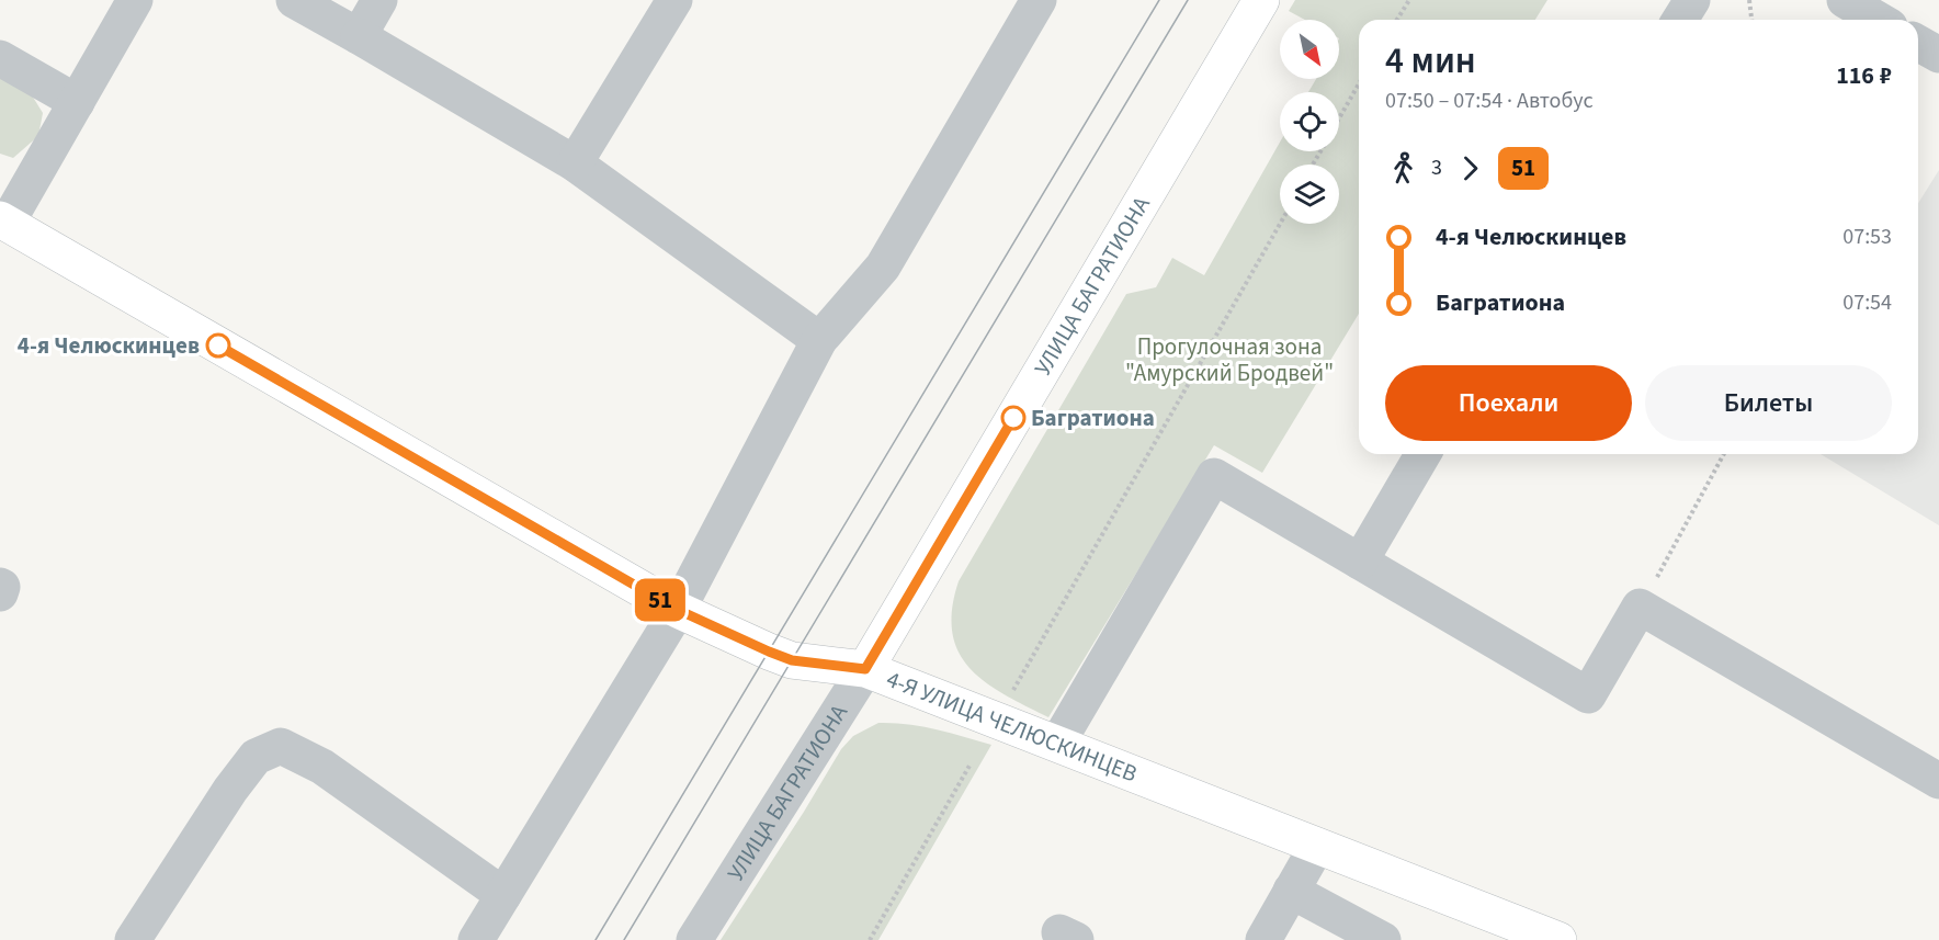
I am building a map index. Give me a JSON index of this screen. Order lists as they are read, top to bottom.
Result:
{
  "streets": {
    "main road": ["УЛИЦА БАГРАТИОНА", "4-Я УЛИЦА ЧЕЛЮСКИНЦЕВ"]
  },
  "crossings": [
    ["УЛИЦА БАГРАТИОНА", "4-Я УЛИЦА ЧЕЛЮСКИНЦЕВ"]
  ],
  "parks": ["Прогулочная зона \"Амурский Бродвей\""],
  "places": ["4-я Челюскинцев", "Багратиона"],
  "lines": ["bus line 51"],
  "north": "bottom right",
  "page": {
    "on_map": "51",
    "heading": ["4 мин", "07:50 – 07:54 · Автобус", "116 ₽"],
    "legs": ["3", "51"],
    "list": [
      {
        "name": "4-я Челюскинцев",
        "value": "07:53"
      },
      {
        "name": "Багратиона",
        "value": "07:54"
      }
    ],
    "buttons": ["Поехали", "Билеты"]
  }
}
